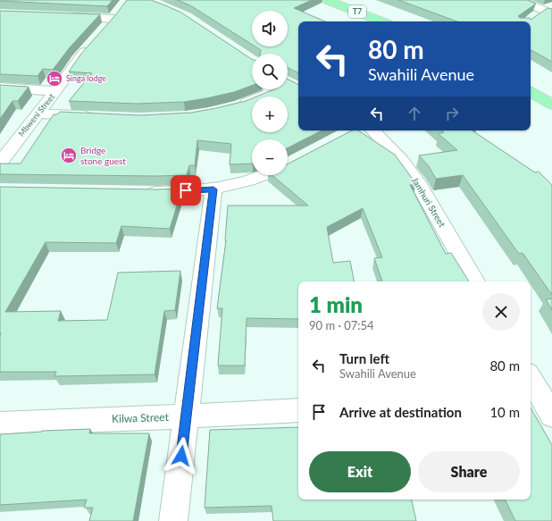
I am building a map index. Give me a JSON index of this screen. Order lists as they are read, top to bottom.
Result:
{
  "streets": {
    "highway": ["T7"],
    "street": ["Mbweni Street", "Jamhuri Street", "Kilwa Street"]
  },
  "places": {
    "hotel": ["Singa lodge", "Bridge stone guest"]
  },
  "page": {
    "map_buttons": ["+", "−"],
    "turn": ["80 m", "Swahili Avenue"],
    "heading": ["1 min", "90 m · 07:54"],
    "list": [
      {
        "name": "Turn left",
        "note": "Swahili Avenue",
        "value": "80 m"
      },
      {
        "name": "Arrive at destination",
        "value": "10 m"
      }
    ],
    "buttons": ["Exit", "Share"]
  }
}
